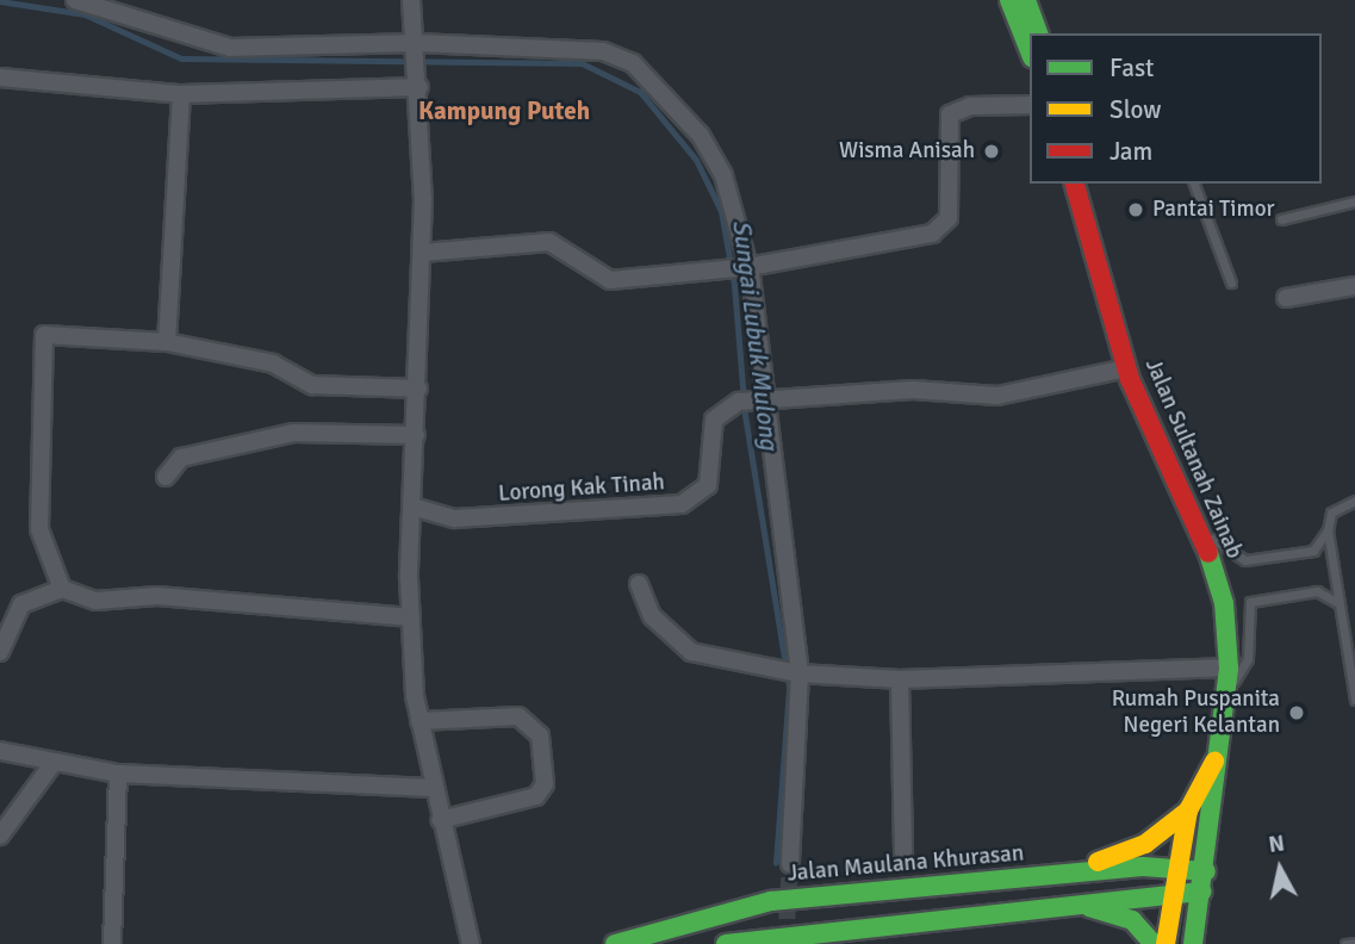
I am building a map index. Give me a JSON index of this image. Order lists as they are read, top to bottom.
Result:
{
  "streets": {
    "main road": ["Jalan Sultanah Zainab", "Jalan Maulana Khurasan"],
    "street": ["Lorong Kak Tinah"]
  },
  "crossings": [
    ["Jalan Sultanah Zainab", "Lorong Kak Tinah"],
    ["Jalan Sultanah Zainab", "Jalan Maulana Khurasan"]
  ],
  "districts": ["Kampung Puteh"],
  "water": ["Sungai Lubuk Mulong"],
  "places": ["Wisma Anisah", "Pantai Timor", "Rumah Puspanita Negeri Kelantan"],
  "legend": ["Fast", "Slow", "Jam"],
  "north": "top"
}
